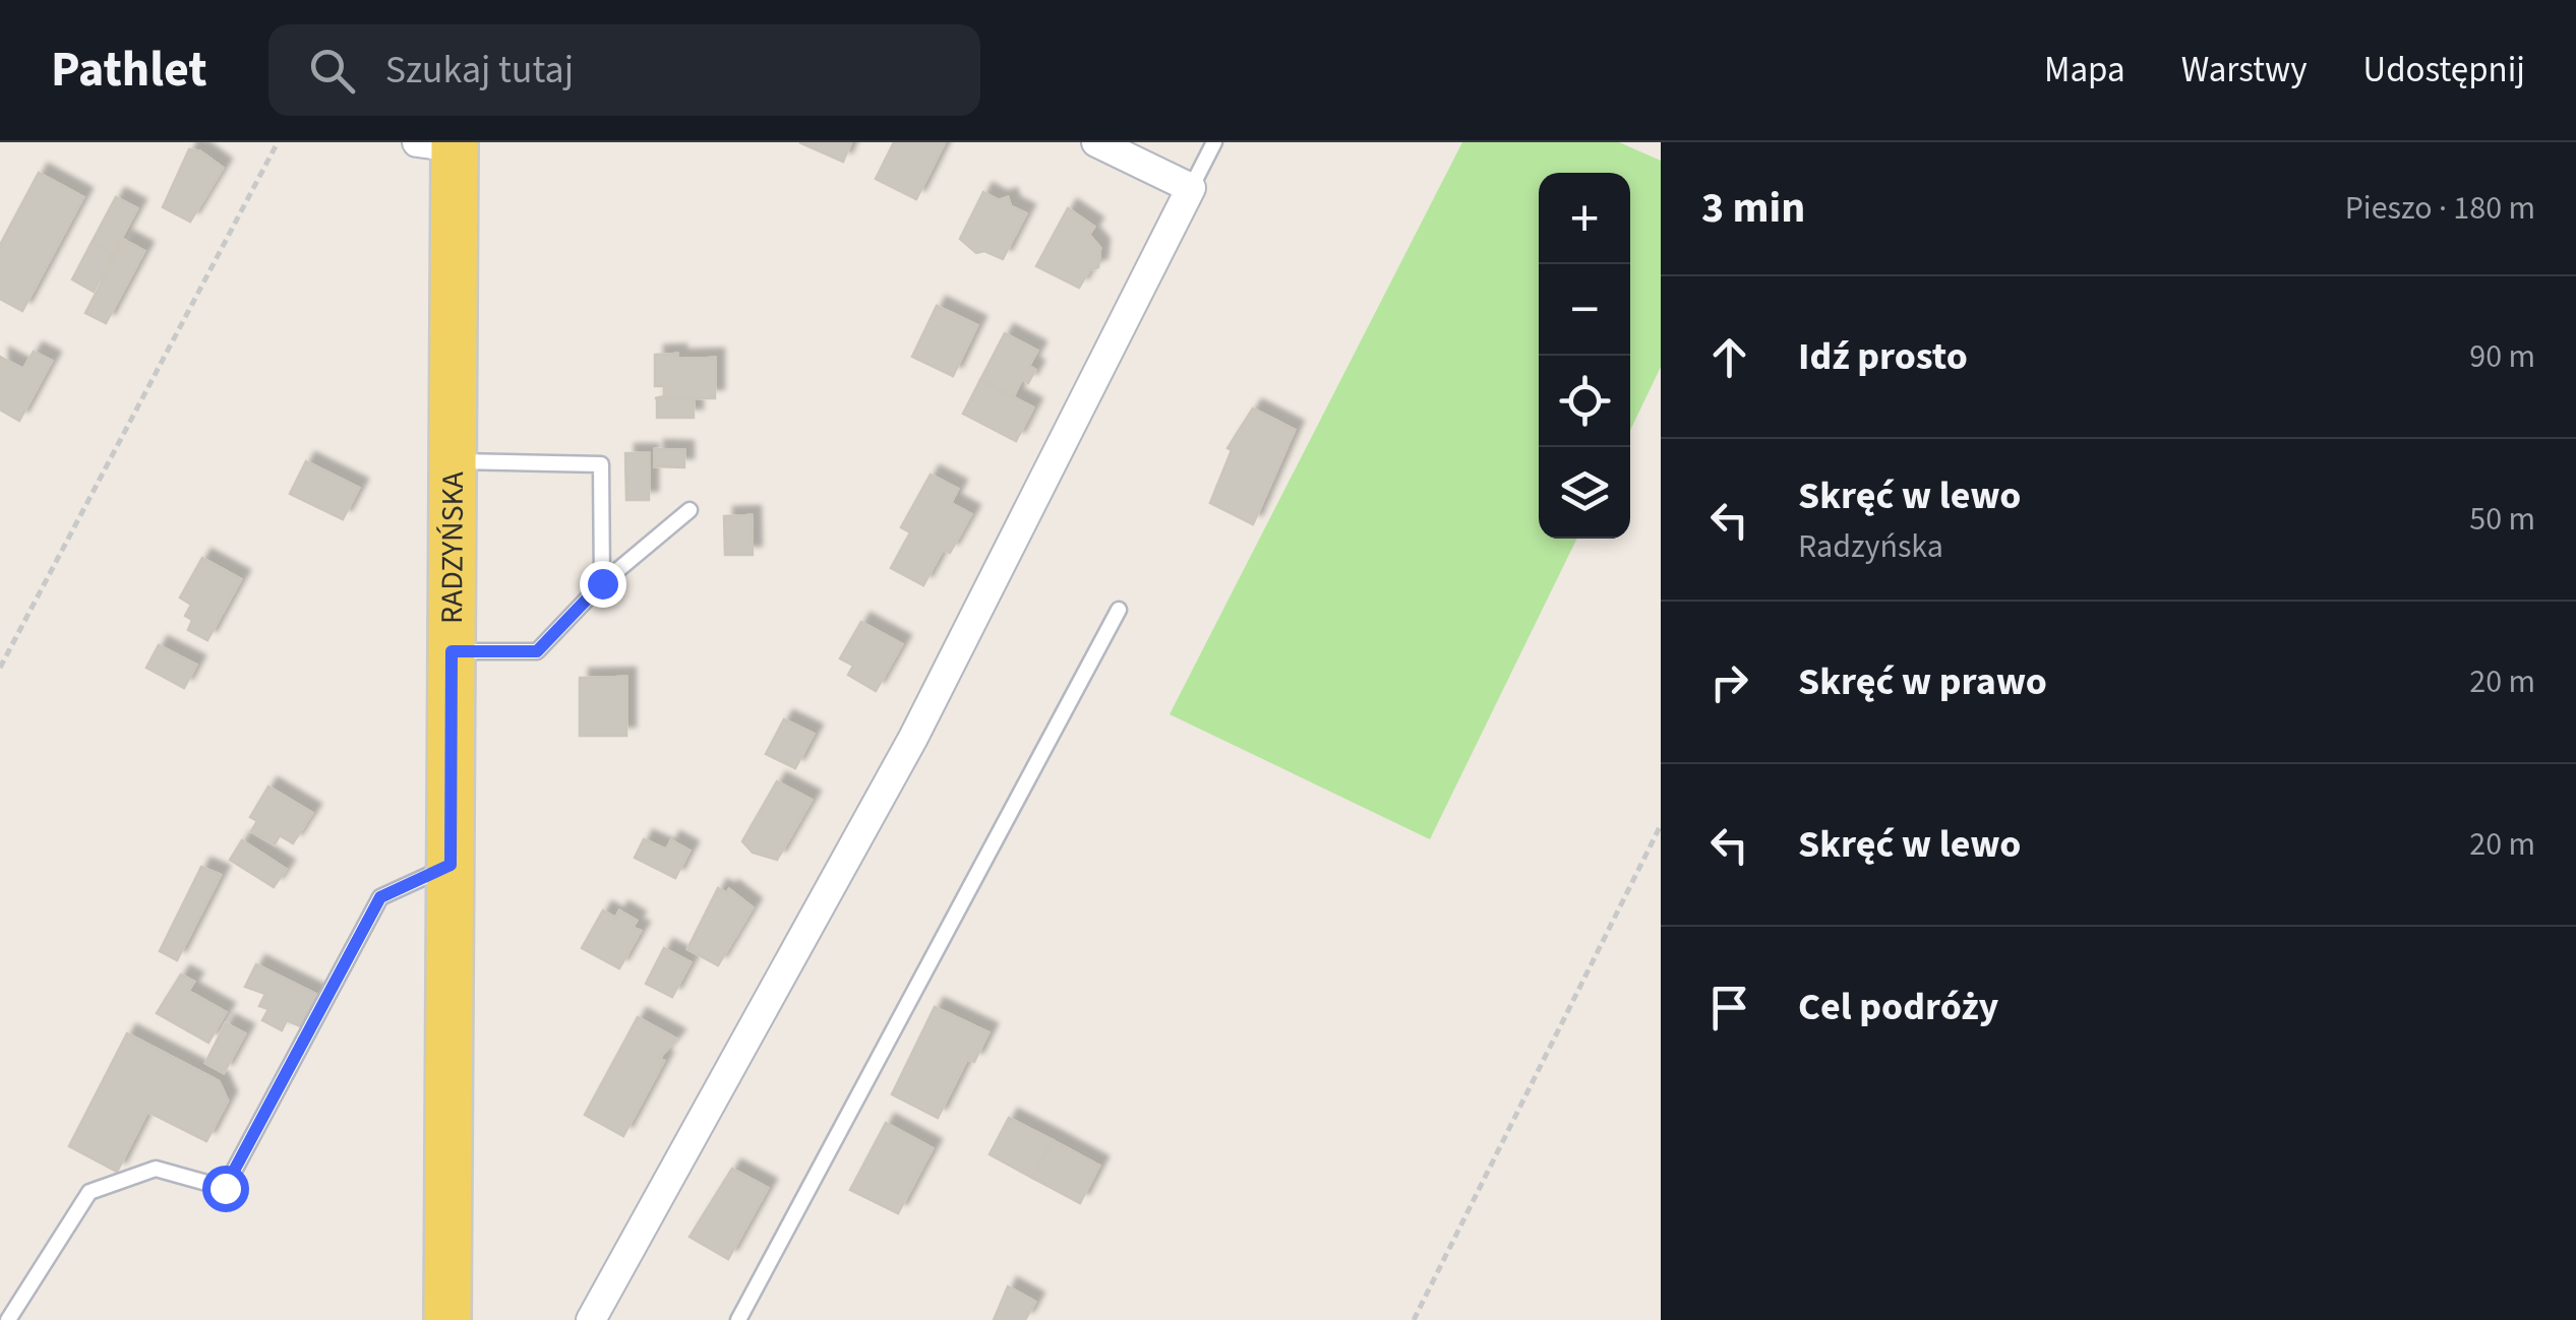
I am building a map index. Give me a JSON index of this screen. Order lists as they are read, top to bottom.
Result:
{
  "streets": {
    "main road": ["RADZYŃSKA"]
  },
  "page": {
    "header": "Pathlet",
    "search": "Szukaj tutaj",
    "nav": ["Mapa", "Warstwy", "Udostępnij"],
    "heading": ["3 min", "Pieszo · 180 m"],
    "map_buttons": ["+", "−"],
    "list": [
      ["Idź prosto", "90 m"],
      ["Skręć w lewo", "Radzyńska", "50 m"],
      ["Skręć w prawo", "20 m"],
      ["Skręć w lewo", "20 m"],
      "Cel podróży"
    ]
  }
}
